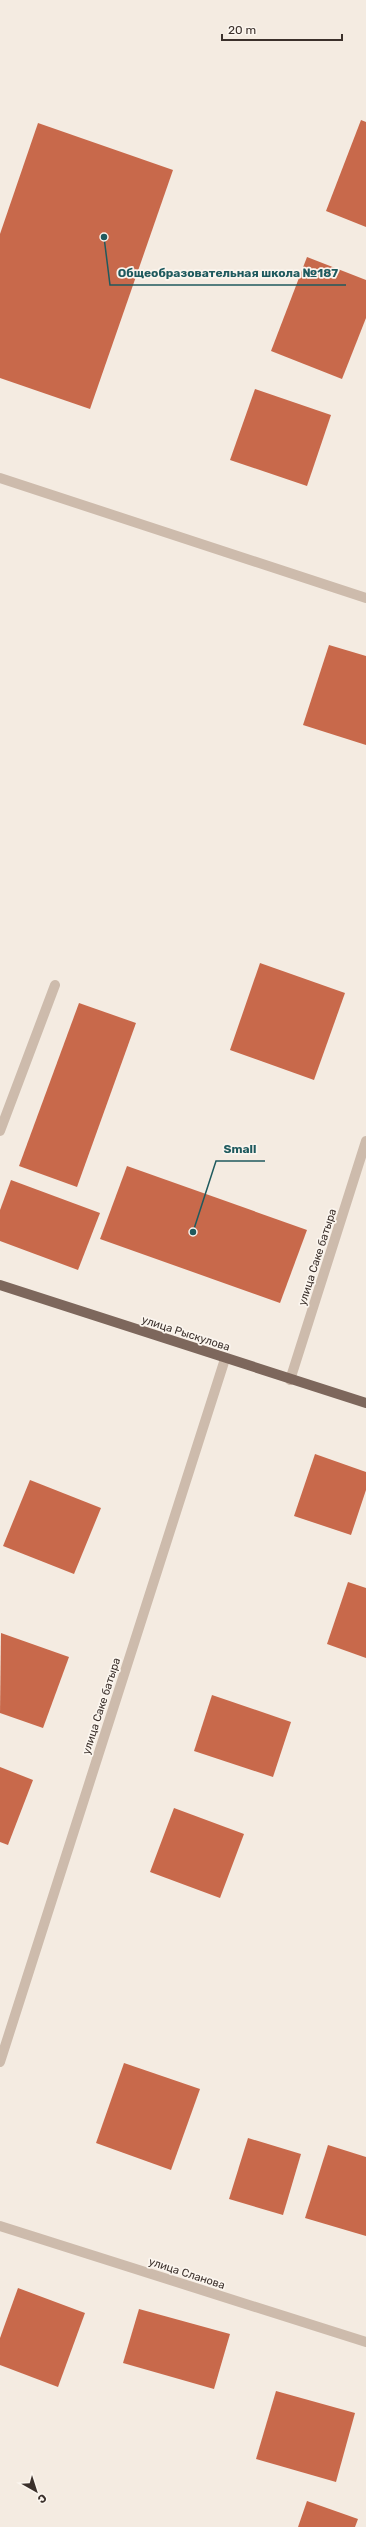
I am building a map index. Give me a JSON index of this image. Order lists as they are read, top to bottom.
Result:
{
  "streets": {
    "main road": ["улица Рыскулова"],
    "street": ["улица Саке батыра", "улица Сланова"]
  },
  "crossings": [
    ["улица Саке батыра", "улица Рыскулова"]
  ],
  "places": ["Общеобразовательная школа №187", "Small"],
  "scale_bar": "20 m",
  "north": "bottom right"
}
